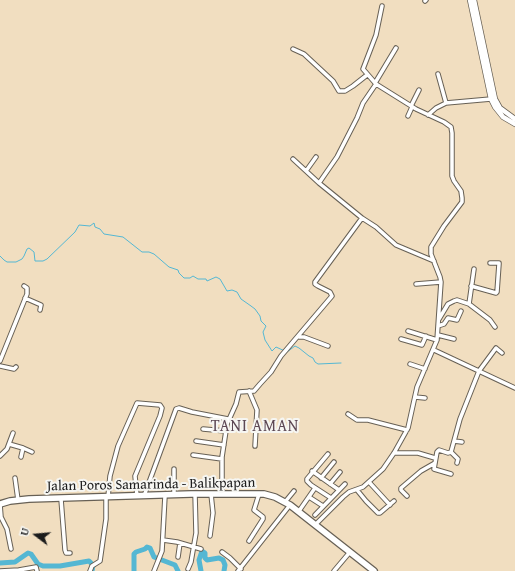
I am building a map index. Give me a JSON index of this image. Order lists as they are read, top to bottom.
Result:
{
  "streets": {
    "highway": ["Jalan Poros Samarinda - Balikpapan"]
  },
  "districts": ["TANI AMAN"],
  "north": "left"
}
